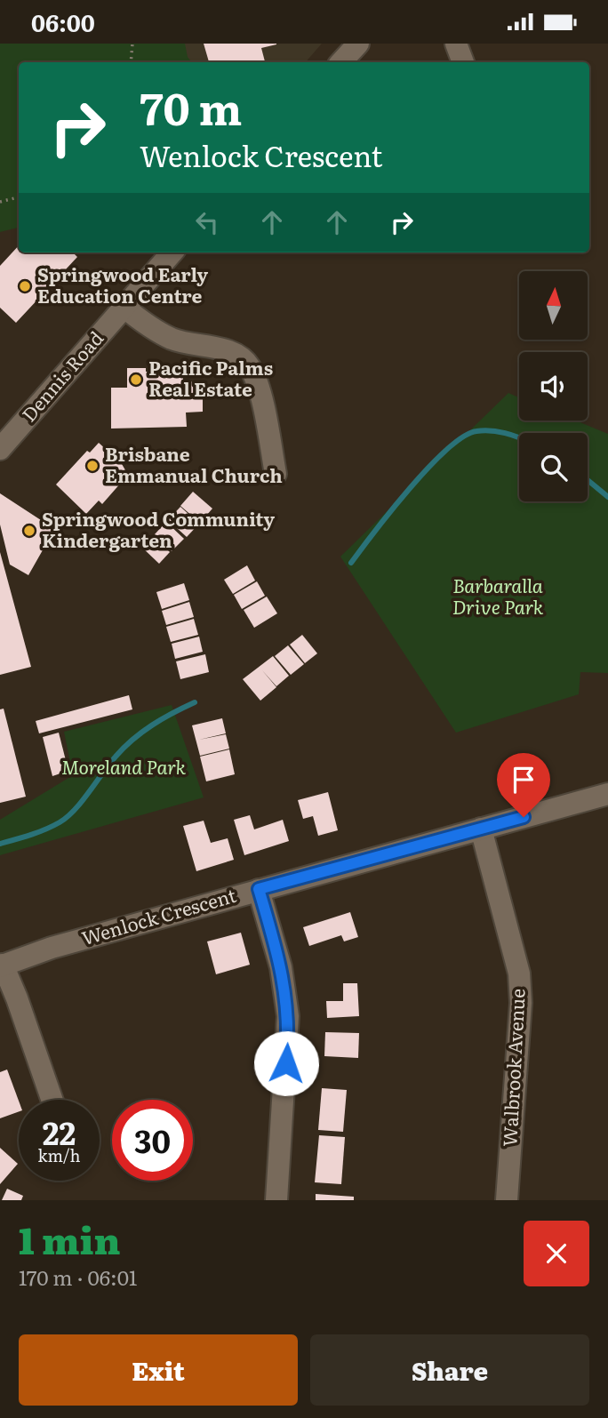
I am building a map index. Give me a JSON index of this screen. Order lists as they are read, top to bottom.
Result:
{
  "streets": {
    "street": ["Dennis Road", "Wenlock Crescent", "Walbrook Avenue"]
  },
  "crossings": [
    ["Wenlock Crescent", "Walbrook Avenue"]
  ],
  "parks": ["Barbaralla Drive Park", "Moreland Park"],
  "places": [
    "Springwood Early Education Centre",
    "Pacific Palms Real Estate",
    "Brisbane Emmanual Church",
    "Springwood Community Kindergarten"
  ],
  "north": "top",
  "page": {
    "status": "06:00",
    "turn": ["70 m", "Wenlock Crescent"],
    "speed": "22 km/h",
    "limit": "30",
    "heading": ["1 min", "170 m · 06:01"],
    "buttons": ["Exit", "Share"]
  }
}
